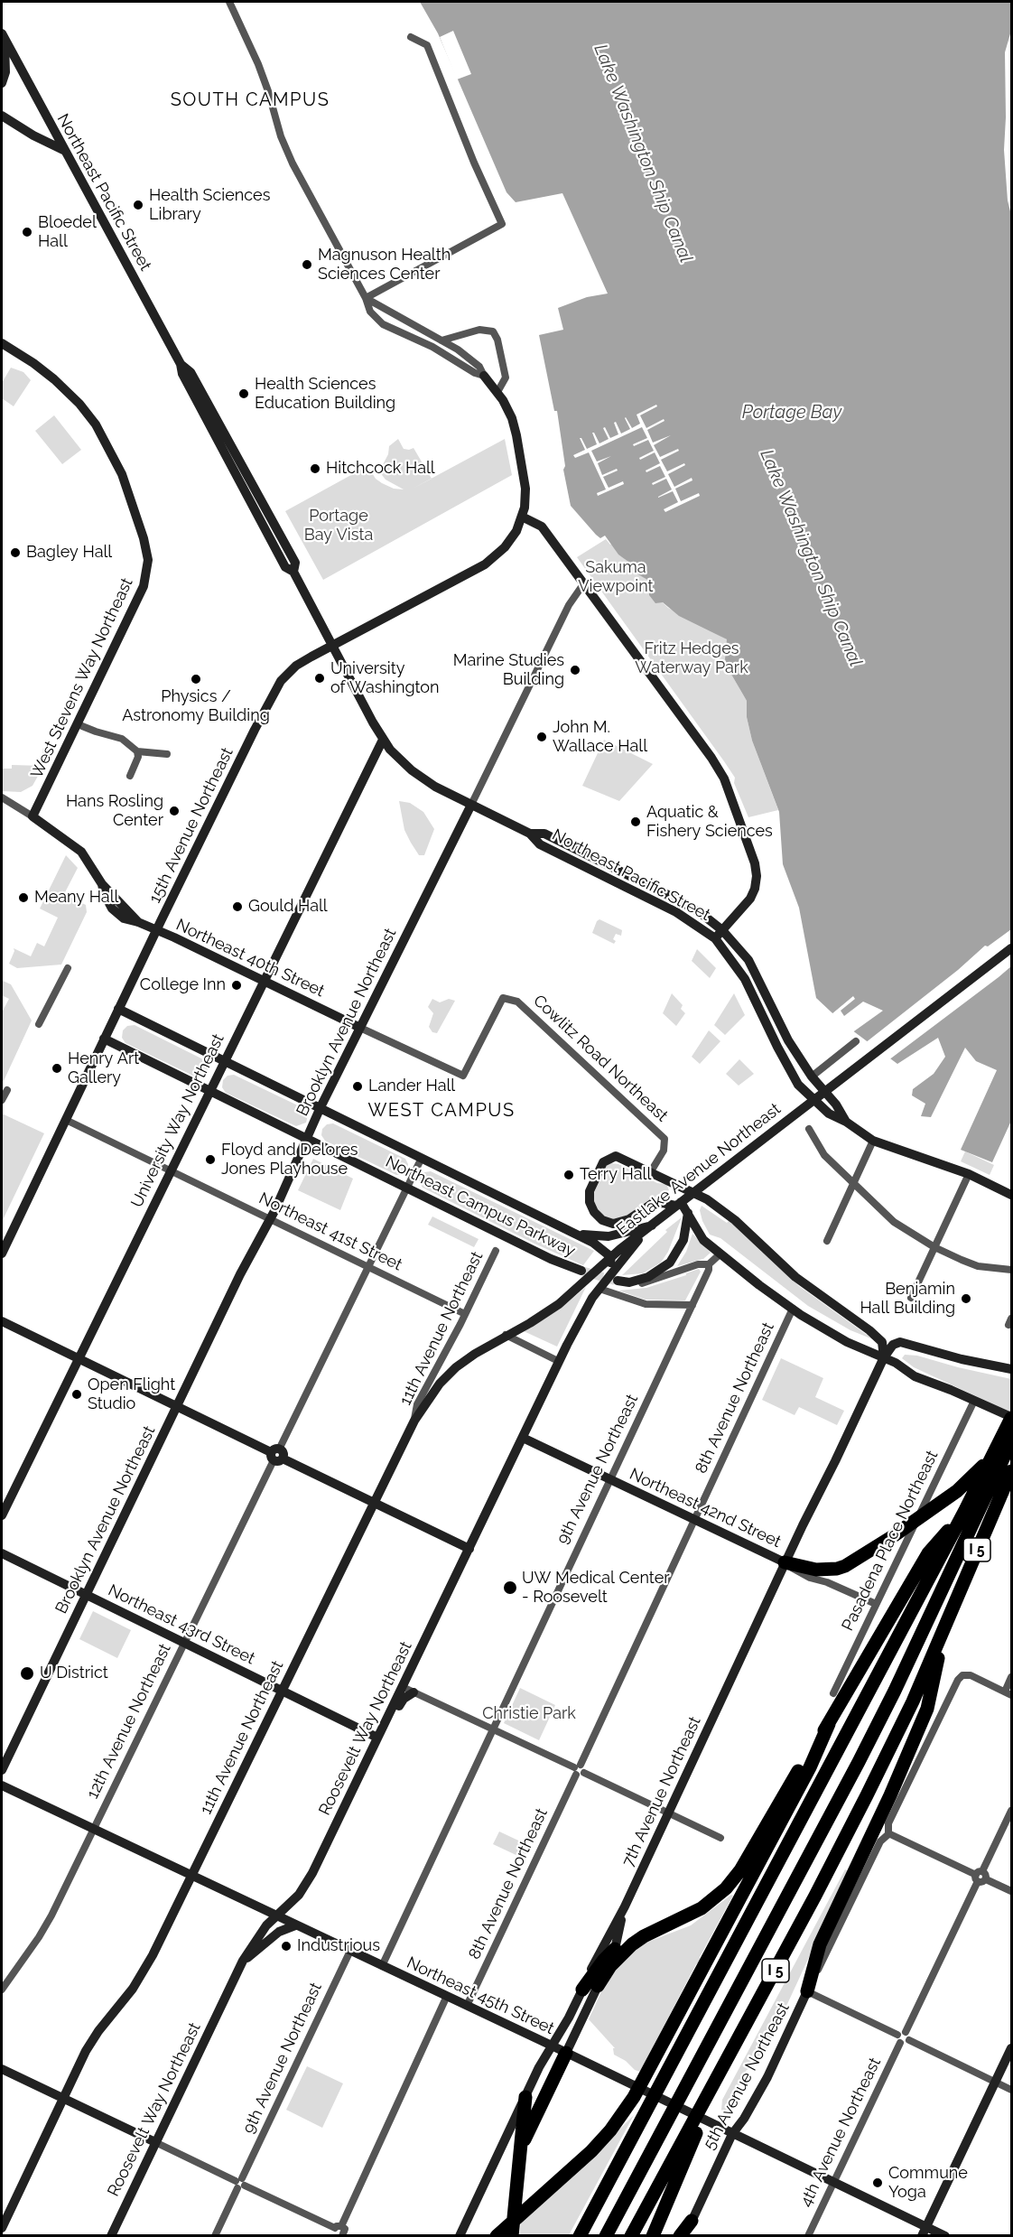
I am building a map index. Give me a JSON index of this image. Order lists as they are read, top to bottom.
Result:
{
  "streets": {
    "highway": ["I 5"],
    "main road": [
      "Northeast Pacific Street",
      "West Stevens Way Northeast",
      "15th Avenue Northeast",
      "Northeast 40th Street",
      "Brooklyn Avenue Northeast",
      "University Way Northeast",
      "Eastlake Avenue Northeast",
      "Northeast Campus Parkway",
      "11th Avenue Northeast",
      "Northeast 42nd Street",
      "Northeast 43rd Street",
      "Roosevelt Way Northeast",
      "7th Avenue Northeast",
      "Northeast 45th Street",
      "5th Avenue Northeast"
    ],
    "street": [
      "Cowlitz Road Northeast",
      "Northeast 41st Street",
      "8th Avenue Northeast",
      "9th Avenue Northeast",
      "Pasadena Place Northeast",
      "12th Avenue Northeast",
      "4th Avenue Northeast"
    ]
  },
  "crossings": [
    ["Northeast Pacific Street", "15th Avenue Northeast"],
    ["Northeast Pacific Street", "Brooklyn Avenue Northeast"],
    ["Northeast Pacific Street", "University Way Northeast"],
    ["15th Avenue Northeast", "Northeast 40th Street"],
    ["15th Avenue Northeast", "Northeast Campus Parkway"],
    ["15th Avenue Northeast", "Northeast 41st Street"],
    ["Northeast 40th Street", "Brooklyn Avenue Northeast"],
    ["Northeast 40th Street", "Cowlitz Road Northeast"],
    ["Northeast 40th Street", "University Way Northeast"],
    ["Brooklyn Avenue Northeast", "Cowlitz Road Northeast"],
    ["Brooklyn Avenue Northeast", "Northeast Campus Parkway"],
    ["Brooklyn Avenue Northeast", "Northeast 41st Street"],
    ["Brooklyn Avenue Northeast", "Northeast 43rd Street"],
    ["University Way Northeast", "Northeast Campus Parkway"],
    ["University Way Northeast", "Northeast 41st Street"],
    ["Eastlake Avenue Northeast", "Northeast Campus Parkway"],
    ["Eastlake Avenue Northeast", "11th Avenue Northeast"],
    ["Eastlake Avenue Northeast", "Roosevelt Way Northeast"],
    ["Northeast Campus Parkway", "12th Avenue Northeast"],
    ["Northeast 41st Street", "11th Avenue Northeast"],
    ["Northeast 41st Street", "12th Avenue Northeast"],
    ["11th Avenue Northeast", "Northeast 43rd Street"],
    ["11th Avenue Northeast", "Northeast 45th Street"],
    ["8th Avenue Northeast", "Northeast 42nd Street"],
    ["8th Avenue Northeast", "Northeast 45th Street"],
    ["9th Avenue Northeast", "Northeast 42nd Street"],
    ["9th Avenue Northeast", "Northeast 45th Street"],
    ["Northeast 42nd Street", "Pasadena Place Northeast"],
    ["Northeast 42nd Street", "Roosevelt Way Northeast"],
    ["Northeast 42nd Street", "7th Avenue Northeast"],
    ["Northeast 43rd Street", "12th Avenue Northeast"],
    ["Northeast 43rd Street", "Roosevelt Way Northeast"],
    ["12th Avenue Northeast", "Northeast 45th Street"],
    ["Roosevelt Way Northeast", "Northeast 45th Street"],
    ["7th Avenue Northeast", "Northeast 45th Street"],
    ["Northeast 45th Street", "5th Avenue Northeast"],
    ["Northeast 45th Street", "4th Avenue Northeast"]
  ],
  "districts": ["SOUTH CAMPUS", "WEST CAMPUS"],
  "water": ["Lake Washington Ship Canal", "Portage Bay"],
  "parks": [
    "Portage Bay Vista",
    "Sakuma Viewpoint",
    "Fritz Hedges Waterway Park",
    "Christie Park"
  ],
  "places": [
    "Health Sciences Library",
    "Bloedel Hall",
    "Magnuson Health Sciences Center",
    "Health Sciences Education Building",
    "Hitchcock Hall",
    "Bagley Hall",
    "Marine Studies Building",
    "University of Washington",
    "Physics / Astronomy Building",
    "John M. Wallace Hall",
    "Hans Rosling Center",
    "Aquatic & Fishery Sciences",
    "Meany Hall",
    "Gould Hall",
    "College Inn",
    "Henry Art Gallery",
    "Lander Hall",
    "Floyd and Delores Jones Playhouse",
    "Terry Hall",
    "Benjamin Hall Building",
    "Open Flight Studio",
    "UW Medical Center - Roosevelt",
    "U District",
    "Industrious",
    "Commune Yoga"
  ]
}
